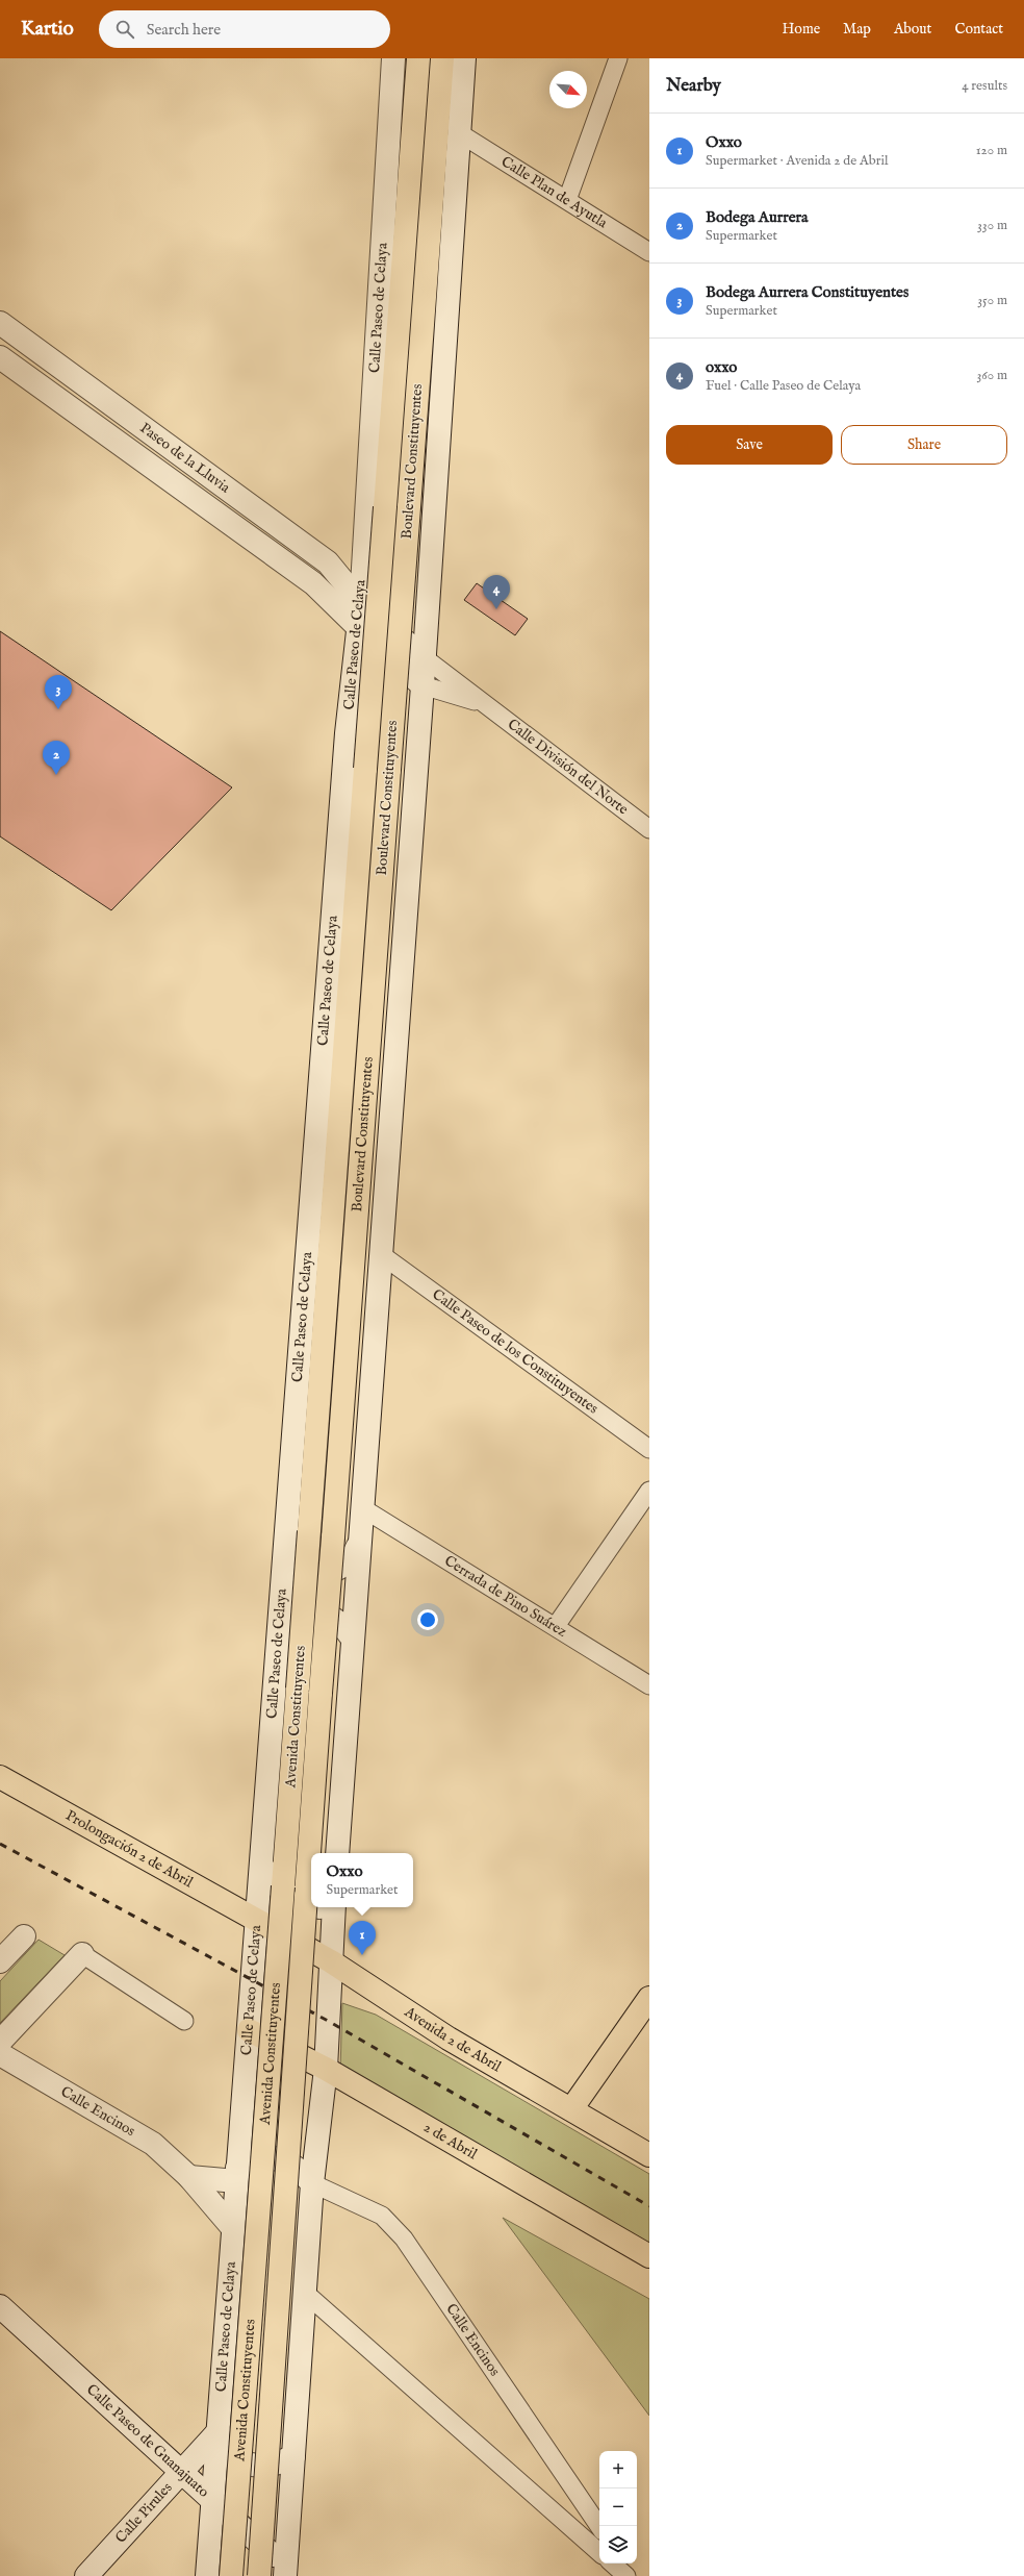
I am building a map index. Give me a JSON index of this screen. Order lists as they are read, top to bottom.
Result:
{
  "streets": {
    "main road": [
      "Calle Paseo de Celaya",
      "Paseo de la Lluvia",
      "Boulevard Constituyentes",
      "Calle División del Norte",
      "Avenida Constituyentes",
      "Prolongación 2 de Abril",
      "Avenida 2 de Abril",
      "Calle Encinos",
      "2 de Abril",
      "Calle Paseo de Guanajuato",
      "Calle Pirules"
    ],
    "street": ["Calle Plan de Ayutla", "Calle Paseo de los Constituyentes", "Cerrada de Pino Suárez"]
  },
  "crossings": [
    ["Calle Paseo de Celaya", "Paseo de la Lluvia"],
    ["Calle Paseo de Celaya", "Calle División del Norte"],
    ["Calle Paseo de Celaya", "Prolongación 2 de Abril"],
    ["Calle Paseo de Celaya", "Avenida 2 de Abril"],
    ["Calle Paseo de Celaya", "Calle Encinos"],
    ["Calle Paseo de Celaya", "2 de Abril"],
    ["Calle Paseo de Celaya", "Calle Paseo de Guanajuato"],
    ["Calle Paseo de Celaya", "Calle Pirules"],
    ["Paseo de la Lluvia", "Calle División del Norte"],
    ["Boulevard Constituyentes", "Avenida Constituyentes"],
    ["Prolongación 2 de Abril", "Avenida 2 de Abril"],
    ["Calle Paseo de Guanajuato", "Calle Pirules"]
  ],
  "north": "bottom right",
  "page": {
    "header": "Kartio",
    "search": "Search here",
    "nav": [
      "Home",
      "Map",
      "About",
      "Contact"
    ],
    "heading": ["Nearby", "4 results"],
    "list": [
      {
        "mark": "1",
        "name": "Oxxo",
        "note": "Supermarket · Avenida 2 de Abril",
        "value": "120 m"
      },
      {
        "mark": "2",
        "name": "Bodega Aurrera",
        "note": "Supermarket",
        "value": "330 m"
      },
      {
        "mark": "3",
        "name": "Bodega Aurrera Constituyentes",
        "note": "Supermarket",
        "value": "350 m"
      },
      {
        "mark": "4",
        "name": "oxxo",
        "note": "Fuel · Calle Paseo de Celaya",
        "value": "360 m"
      }
    ],
    "buttons": ["Save", "Share"],
    "pins": [
      "4",
      "3",
      "2",
      "1"
    ],
    "popup": ["Oxxo", "Supermarket"],
    "map_buttons": ["+", "−"]
  }
}
